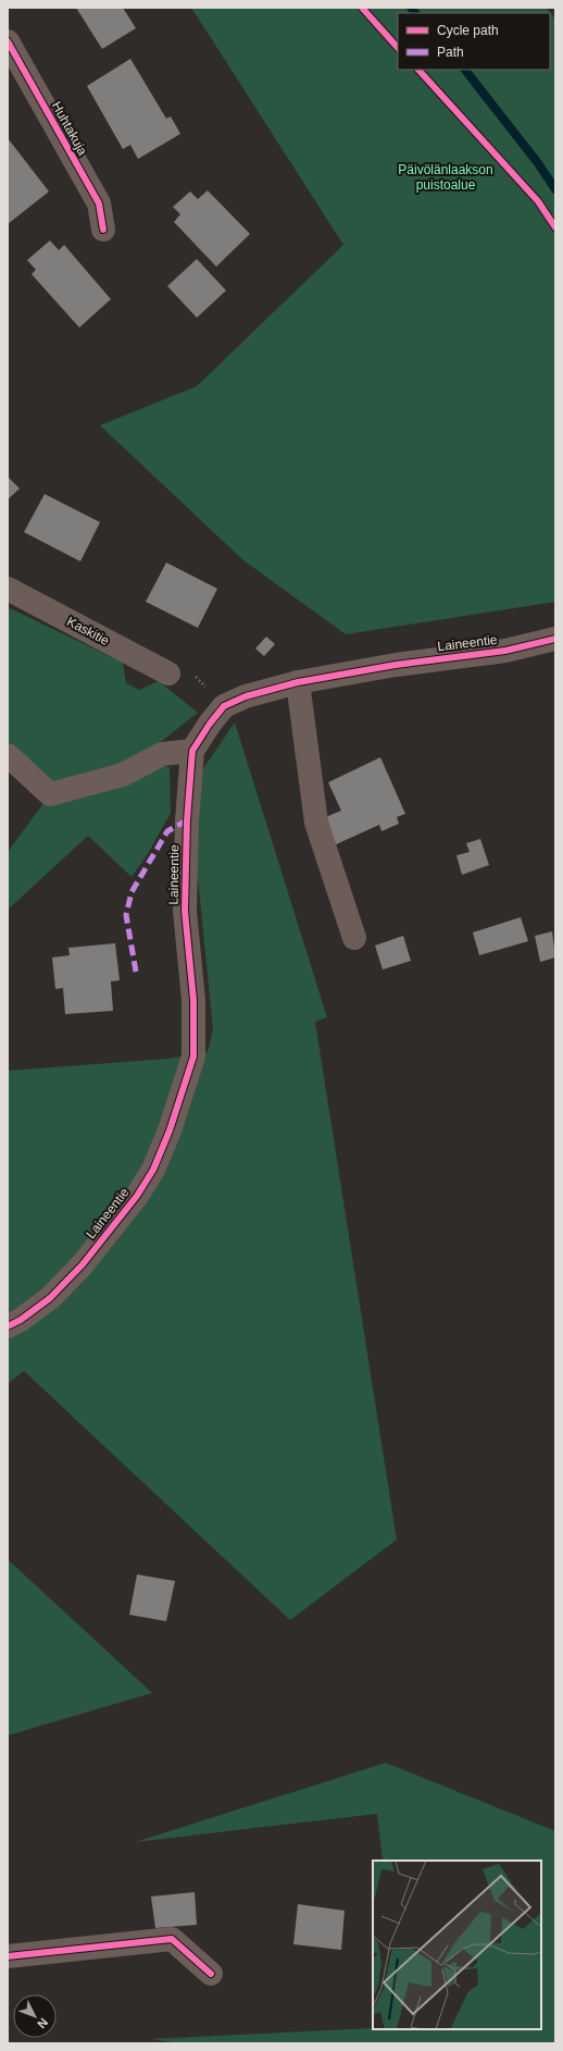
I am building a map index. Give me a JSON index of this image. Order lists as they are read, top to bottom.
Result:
{
  "streets": {
    "street": ["Huhtakuja", "Kaskitie", "Laineentie"]
  },
  "parks": ["Päivölänlaakson puistoalue"],
  "legend": ["Cycle path", "Path"],
  "north": "bottom right"
}
